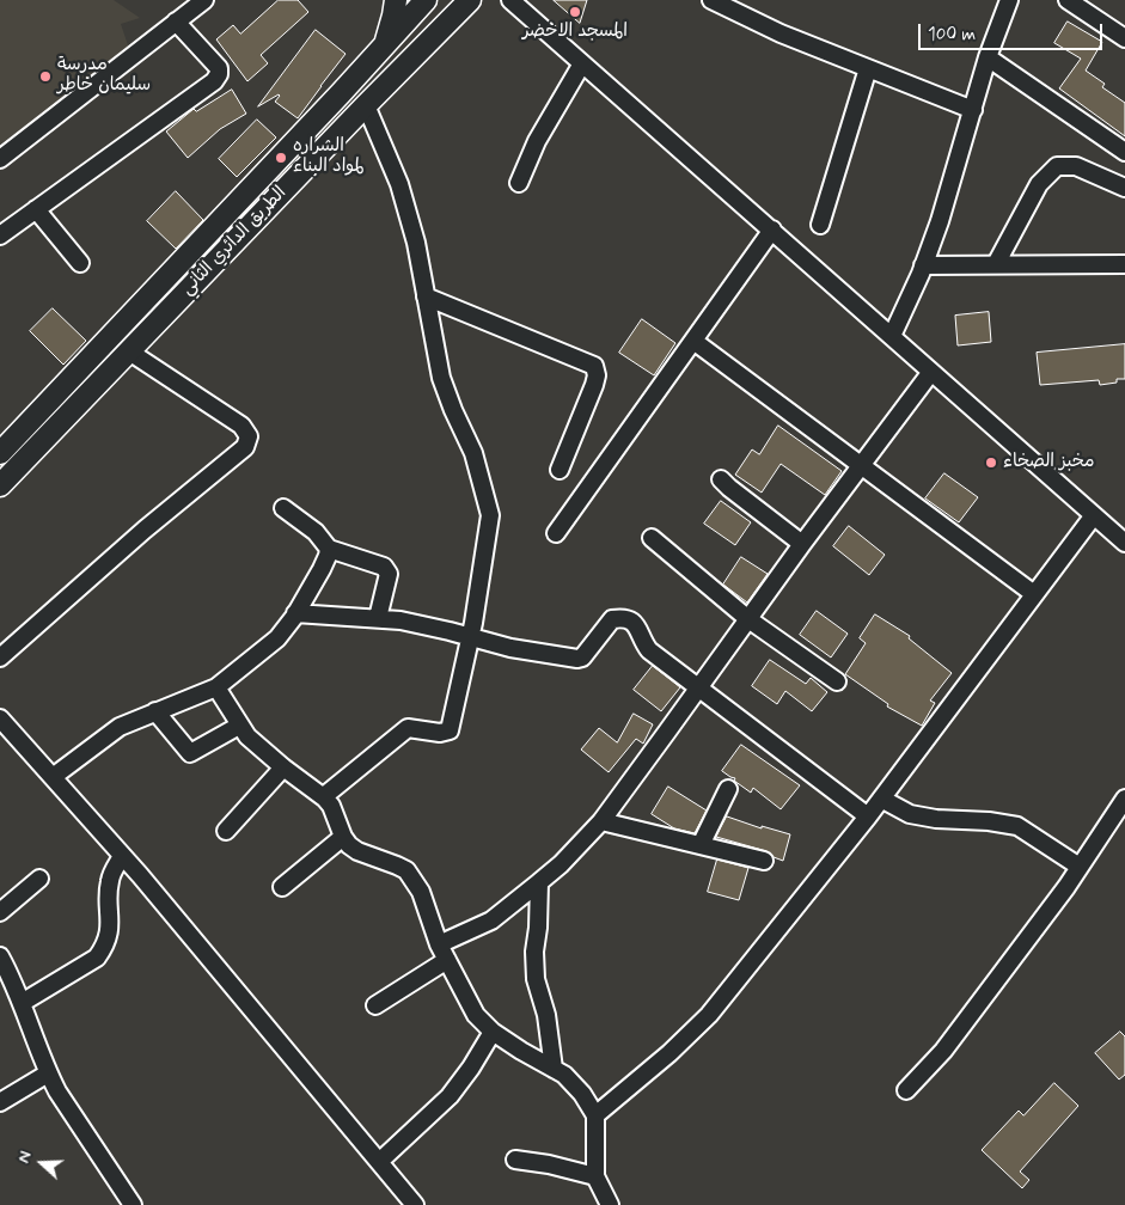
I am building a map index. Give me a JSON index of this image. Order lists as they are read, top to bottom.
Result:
{
  "streets": {
    "main road": ["الطريق الدائري الثاني"]
  },
  "places": [
    "المسجد الاخضر",
    "مدرسة سليمان خاطر",
    "الشراره لمواد البناء",
    "مخبز الصخاء"
  ],
  "scale_bar": "100 m",
  "north": "left"
}
